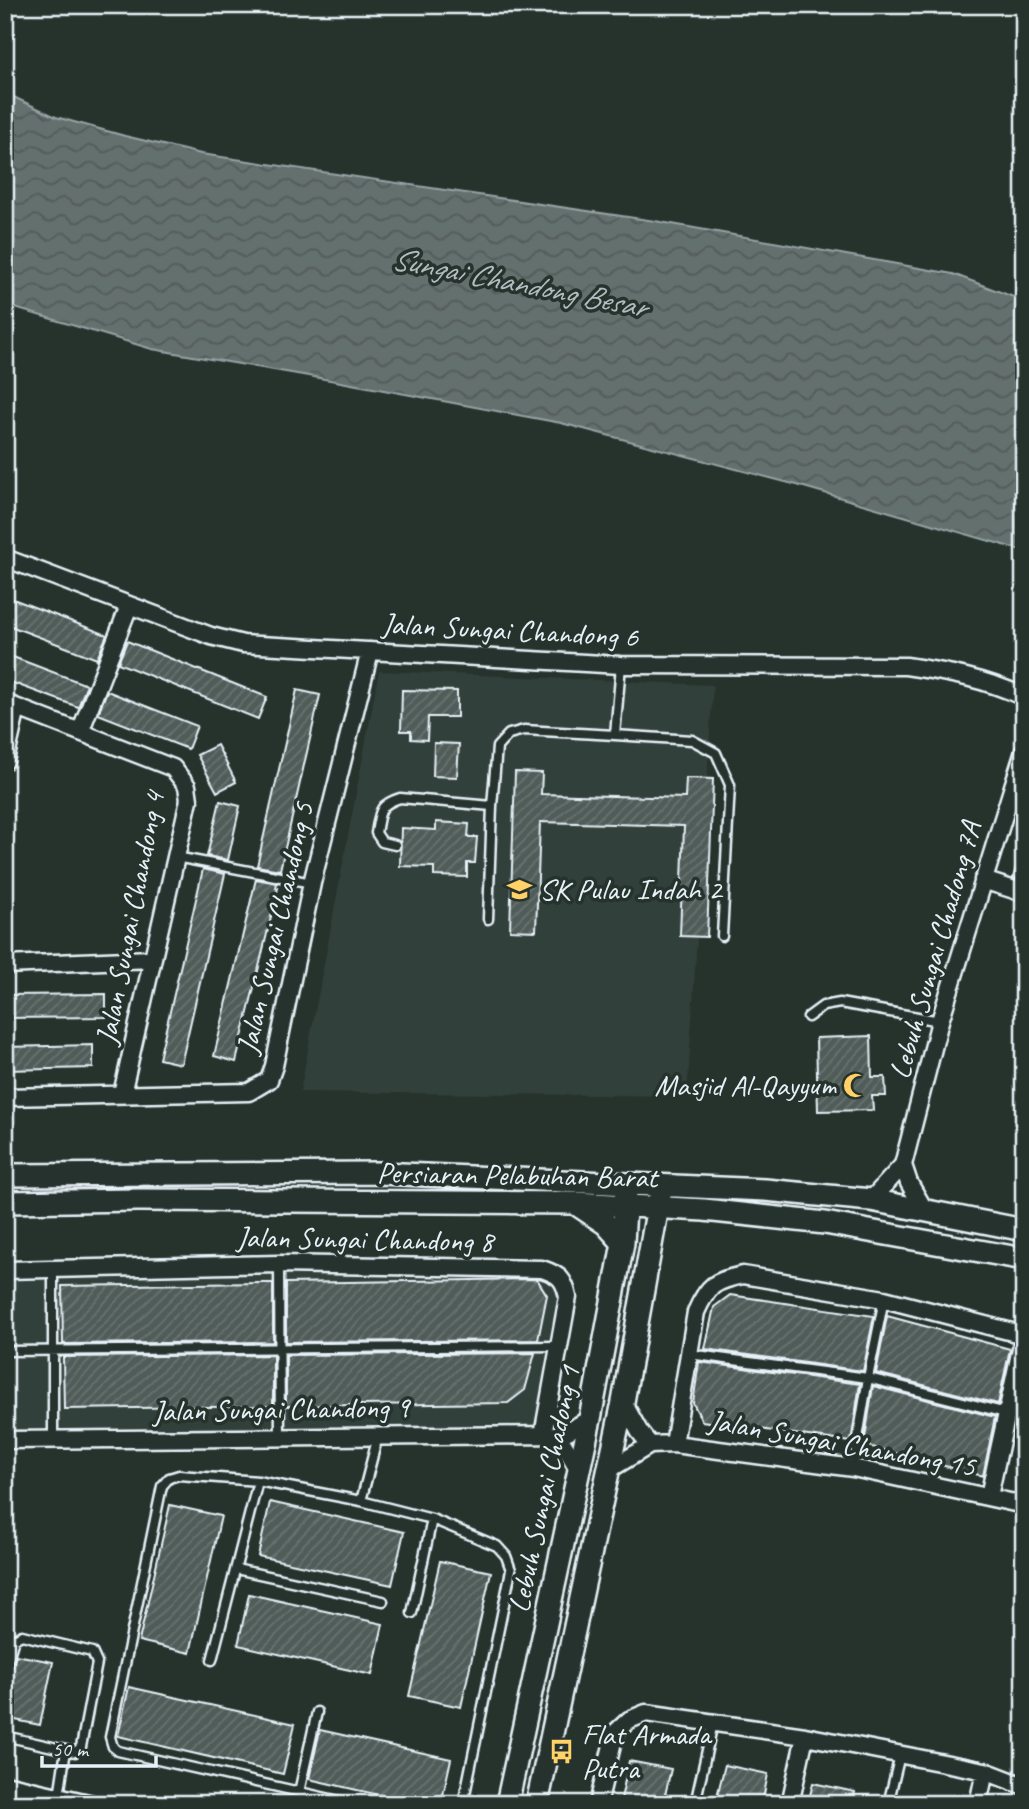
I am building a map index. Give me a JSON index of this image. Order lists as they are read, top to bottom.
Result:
{
  "streets": {
    "street": [
      "Jalan Sungai Chandong 6",
      "Jalan Sungai Chandong 4",
      "Jalan Sungai Chandong 5",
      "Lebuh Sungai Chadong 7A",
      "Persiaran Pelabuhan Barat",
      "Jalan Sungai Chandong 8",
      "Jalan Sungai Chandong 9",
      "Jalan Sungai Chandong 15",
      "Lebuh Sungai Chadong 1"
    ]
  },
  "crossings": [
    ["Jalan Sungai Chandong 6", "Jalan Sungai Chandong 5"],
    ["Jalan Sungai Chandong 4", "Jalan Sungai Chandong 5"],
    ["Persiaran Pelabuhan Barat", "Lebuh Sungai Chadong 1"],
    ["Jalan Sungai Chandong 8", "Jalan Sungai Chandong 9"],
    ["Jalan Sungai Chandong 9", "Lebuh Sungai Chadong 1"],
    ["Jalan Sungai Chandong 15", "Lebuh Sungai Chadong 1"]
  ],
  "water": ["Sungai Chandong Besar"],
  "places": {
    "school or university": ["SK Pulau Indah 2"],
    "mosque": ["Masjid Al-Qayyum"],
    "bus stop": ["Flat Armada Putra"]
  },
  "scale_bar": "50 m"
}
